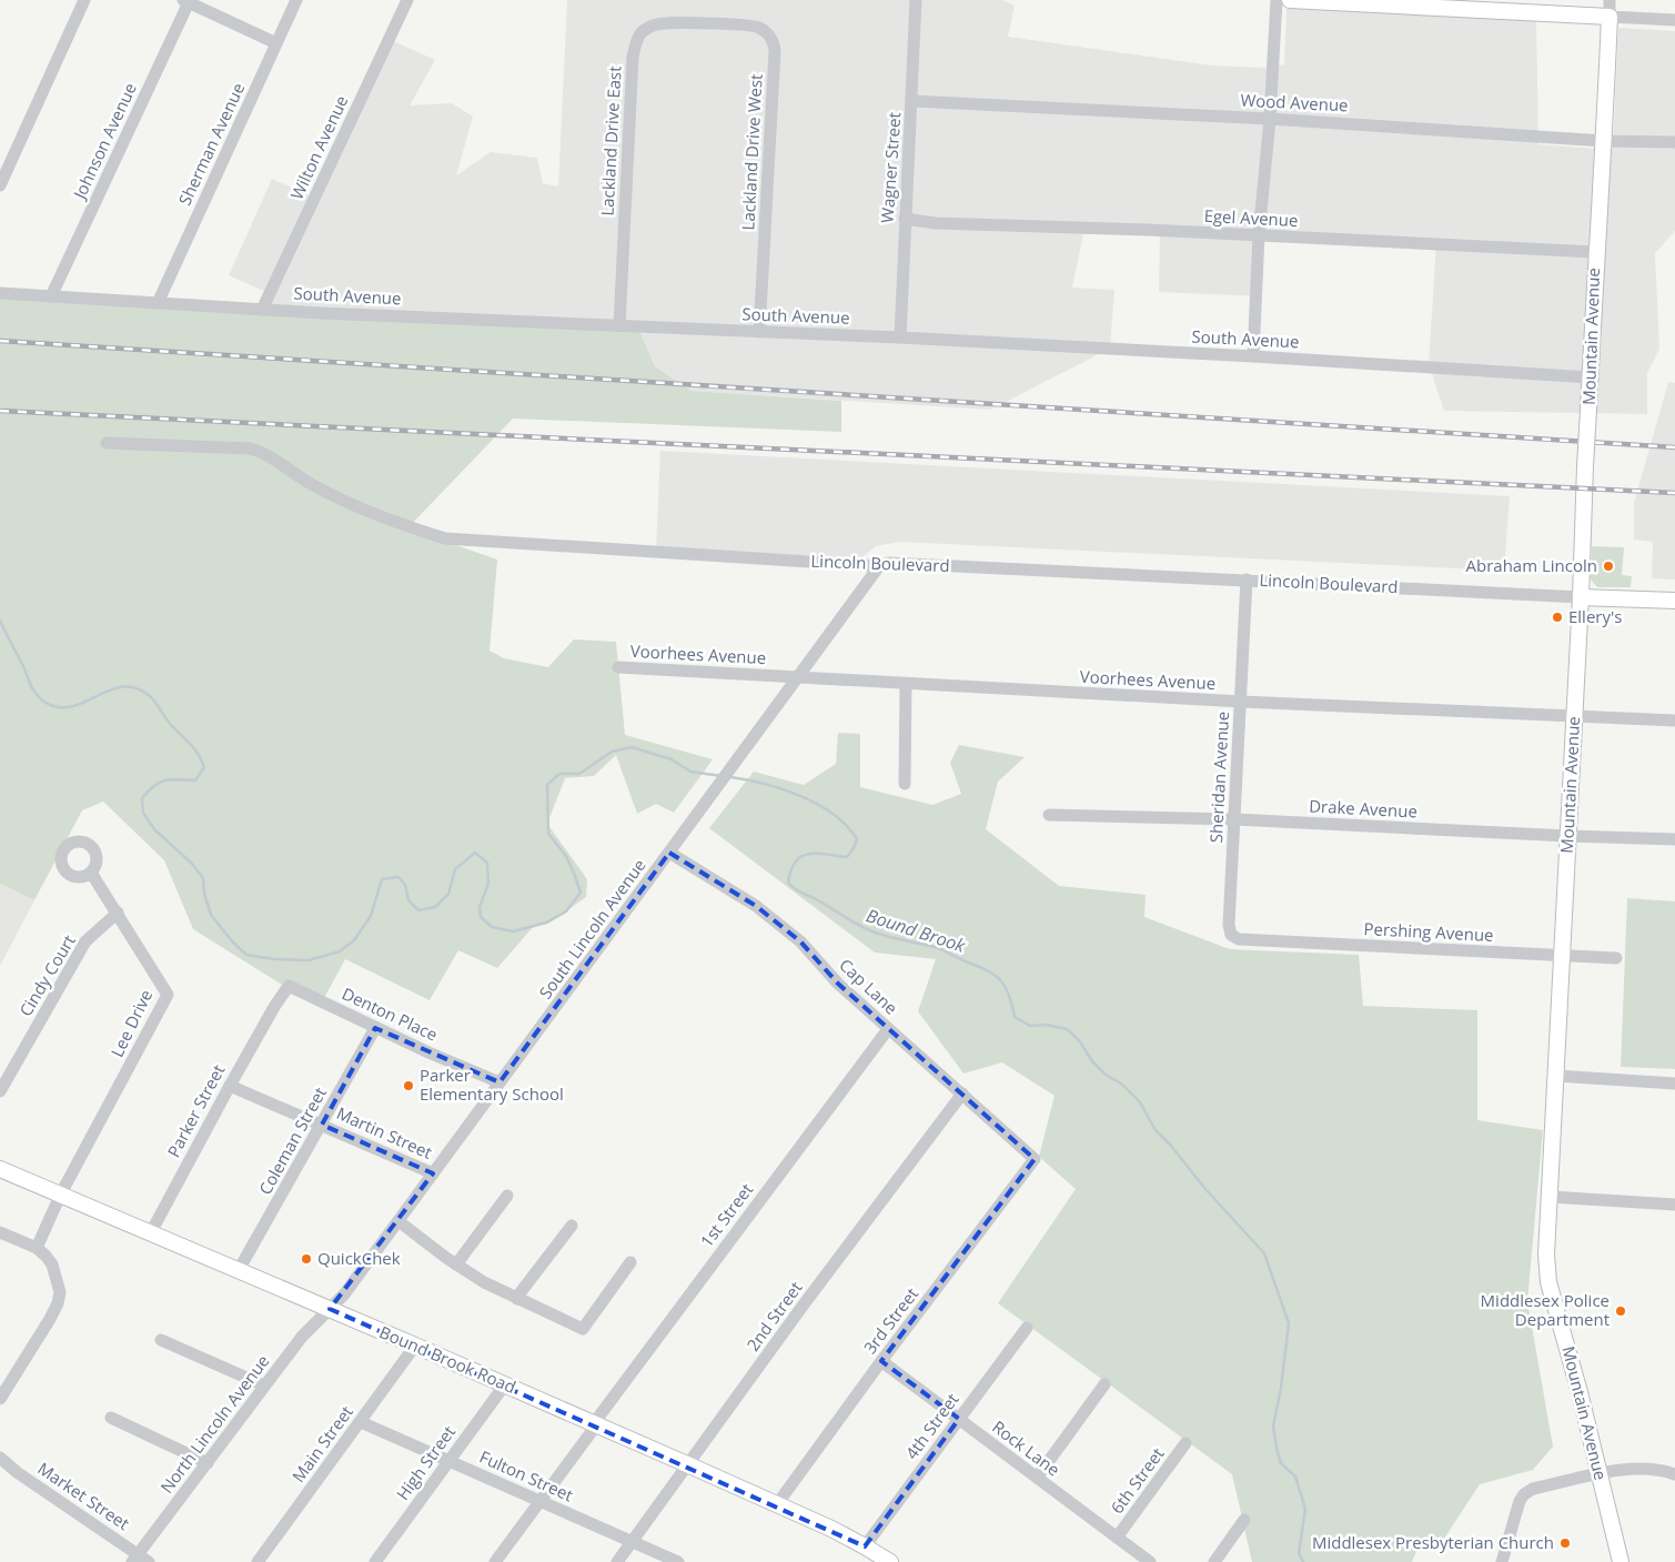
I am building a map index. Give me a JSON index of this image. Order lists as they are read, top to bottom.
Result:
{
  "streets": {
    "main road": ["Mountain Avenue", "Lincoln Boulevard", "Bound Brook Road"],
    "street": [
      "Wood Avenue",
      "Johnson Avenue",
      "Lackland Drive East",
      "Sherman Avenue",
      "Wilton Avenue",
      "Lackland Drive West",
      "Wagner Street",
      "Egel Avenue",
      "South Avenue",
      "Voorhees Avenue",
      "Sheridan Avenue",
      "Drake Avenue",
      "South Lincoln Avenue",
      "Pershing Avenue",
      "Cindy Court",
      "Cap Lane",
      "Denton Place",
      "Lee Drive",
      "Parker Street",
      "Martin Street",
      "Coleman Street",
      "1st Street",
      "2nd Street",
      "3rd Street",
      "North Lincoln Avenue",
      "4th Street",
      "Main Street",
      "Rock Lane",
      "High Street",
      "Fulton Street",
      "6th Street",
      "Market Street"
    ]
  },
  "crossings": [
    ["Wood Avenue", "Wagner Street"],
    ["Wood Avenue", "Mountain Avenue"],
    ["Johnson Avenue", "South Avenue"],
    ["Lackland Drive East", "Lackland Drive West"],
    ["Lackland Drive East", "South Avenue"],
    ["Sherman Avenue", "South Avenue"],
    ["Wilton Avenue", "South Avenue"],
    ["Lackland Drive West", "South Avenue"],
    ["Wagner Street", "Egel Avenue"],
    ["Wagner Street", "South Avenue"],
    ["Egel Avenue", "Mountain Avenue"],
    ["South Avenue", "Mountain Avenue"],
    ["Mountain Avenue", "Lincoln Boulevard"],
    ["Mountain Avenue", "Voorhees Avenue"],
    ["Mountain Avenue", "Drake Avenue"],
    ["Mountain Avenue", "Pershing Avenue"],
    ["Lincoln Boulevard", "Sheridan Avenue"],
    ["Lincoln Boulevard", "South Lincoln Avenue"],
    ["Voorhees Avenue", "Sheridan Avenue"],
    ["Voorhees Avenue", "South Lincoln Avenue"],
    ["Sheridan Avenue", "Drake Avenue"],
    ["Sheridan Avenue", "Pershing Avenue"],
    ["South Lincoln Avenue", "Cap Lane"],
    ["South Lincoln Avenue", "Denton Place"],
    ["South Lincoln Avenue", "Martin Street"],
    ["South Lincoln Avenue", "Bound Brook Road"],
    ["South Lincoln Avenue", "North Lincoln Avenue"],
    ["Cindy Court", "Lee Drive"],
    ["Cap Lane", "1st Street"],
    ["Cap Lane", "2nd Street"],
    ["Cap Lane", "3rd Street"],
    ["Denton Place", "Parker Street"],
    ["Denton Place", "Coleman Street"],
    ["Lee Drive", "Bound Brook Road"],
    ["Parker Street", "Martin Street"],
    ["Parker Street", "Bound Brook Road"],
    ["Martin Street", "Coleman Street"],
    ["Coleman Street", "Bound Brook Road"],
    ["1st Street", "Bound Brook Road"],
    ["1st Street", "Fulton Street"],
    ["2nd Street", "Bound Brook Road"],
    ["2nd Street", "Fulton Street"],
    ["3rd Street", "Bound Brook Road"],
    ["3rd Street", "Rock Lane"],
    ["Bound Brook Road", "North Lincoln Avenue"],
    ["Bound Brook Road", "4th Street"],
    ["Bound Brook Road", "Main Street"],
    ["Bound Brook Road", "High Street"],
    ["North Lincoln Avenue", "Market Street"],
    ["4th Street", "Rock Lane"],
    ["Main Street", "Fulton Street"],
    ["Rock Lane", "6th Street"],
    ["High Street", "Fulton Street"]
  ],
  "water": ["Bound Brook"],
  "places": [
    "Abraham Lincoln",
    "Ellery's",
    "Parker Elementary School",
    "QuickChek",
    "Middlesex Police Department",
    "Middlesex Presbyterian Church"
  ]
}
